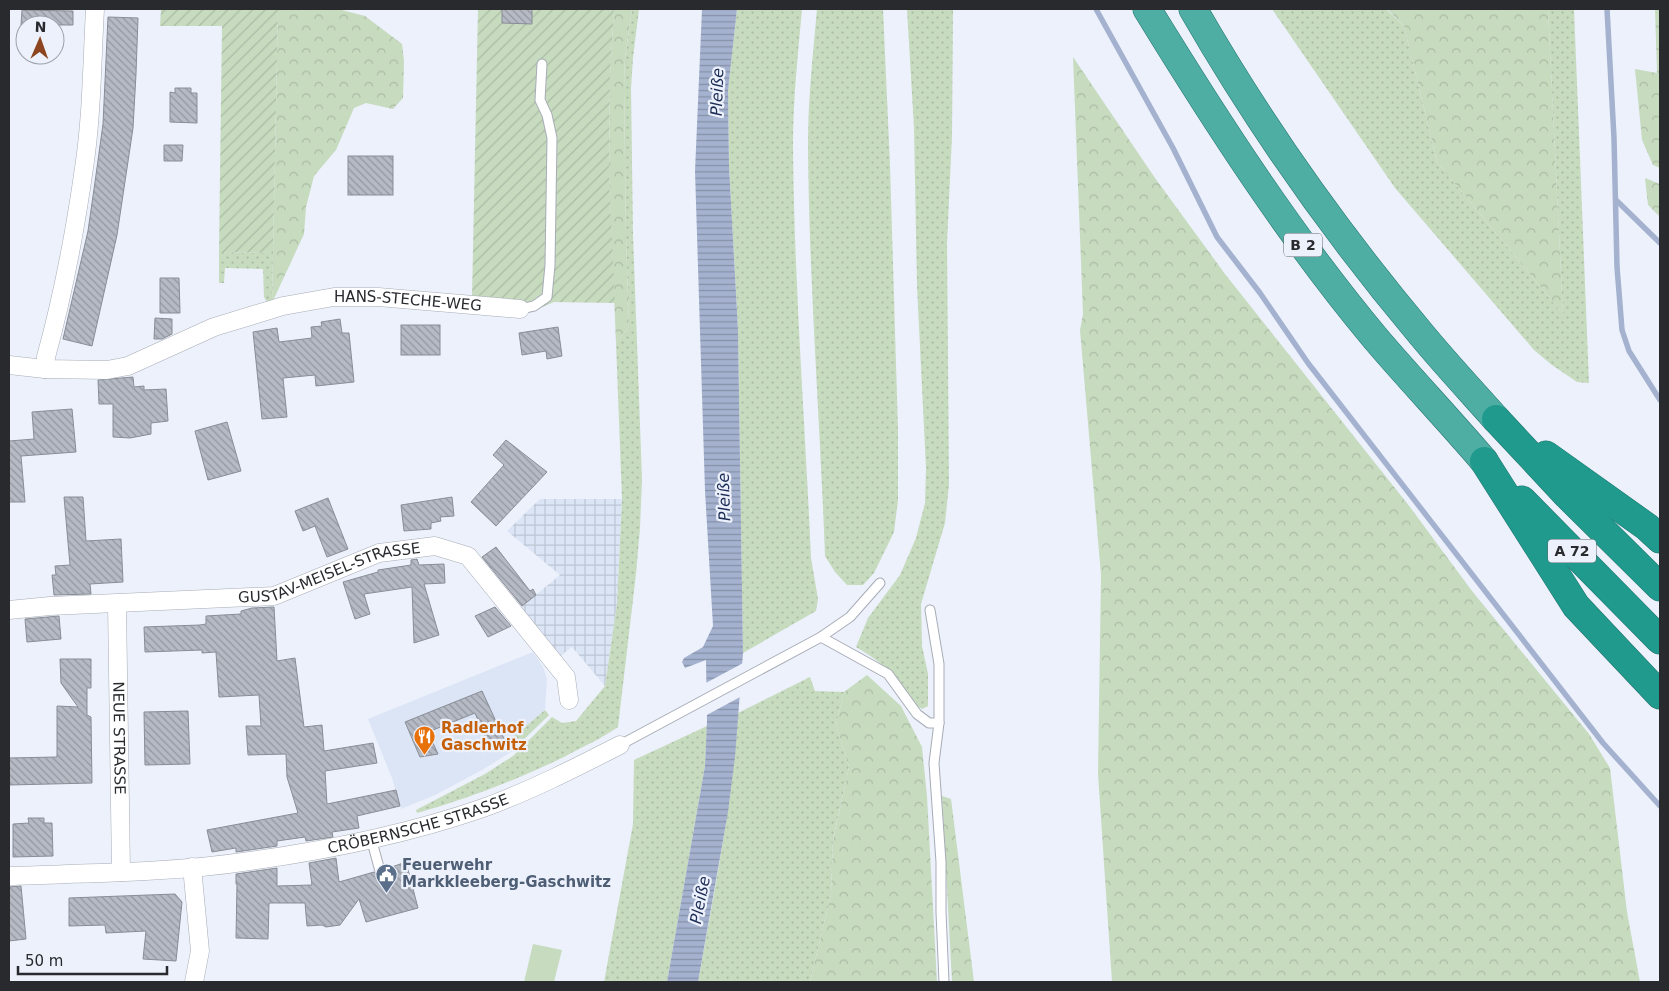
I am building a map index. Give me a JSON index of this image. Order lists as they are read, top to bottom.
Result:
{
  "streets": {
    "highway": ["B 2", "A 72"],
    "street": [
      "HANS-STECHE-WEG",
      "GUSTAV-MEISEL-STRASSE",
      "NEUE STRASSE",
      "CRÖBERNSCHE STRASSE"
    ]
  },
  "crossings": [
    ["B 2", "A 72"],
    ["GUSTAV-MEISEL-STRASSE", "NEUE STRASSE"],
    ["NEUE STRASSE", "CRÖBERNSCHE STRASSE"]
  ],
  "water": ["Pleiße"],
  "places": {
    "restaurant": ["Radlerhof Gaschwitz"],
    "public building": ["Feuerwehr Markkleeberg-Gaschwitz"]
  },
  "scale_bar": "50 m",
  "north": "top"
}
